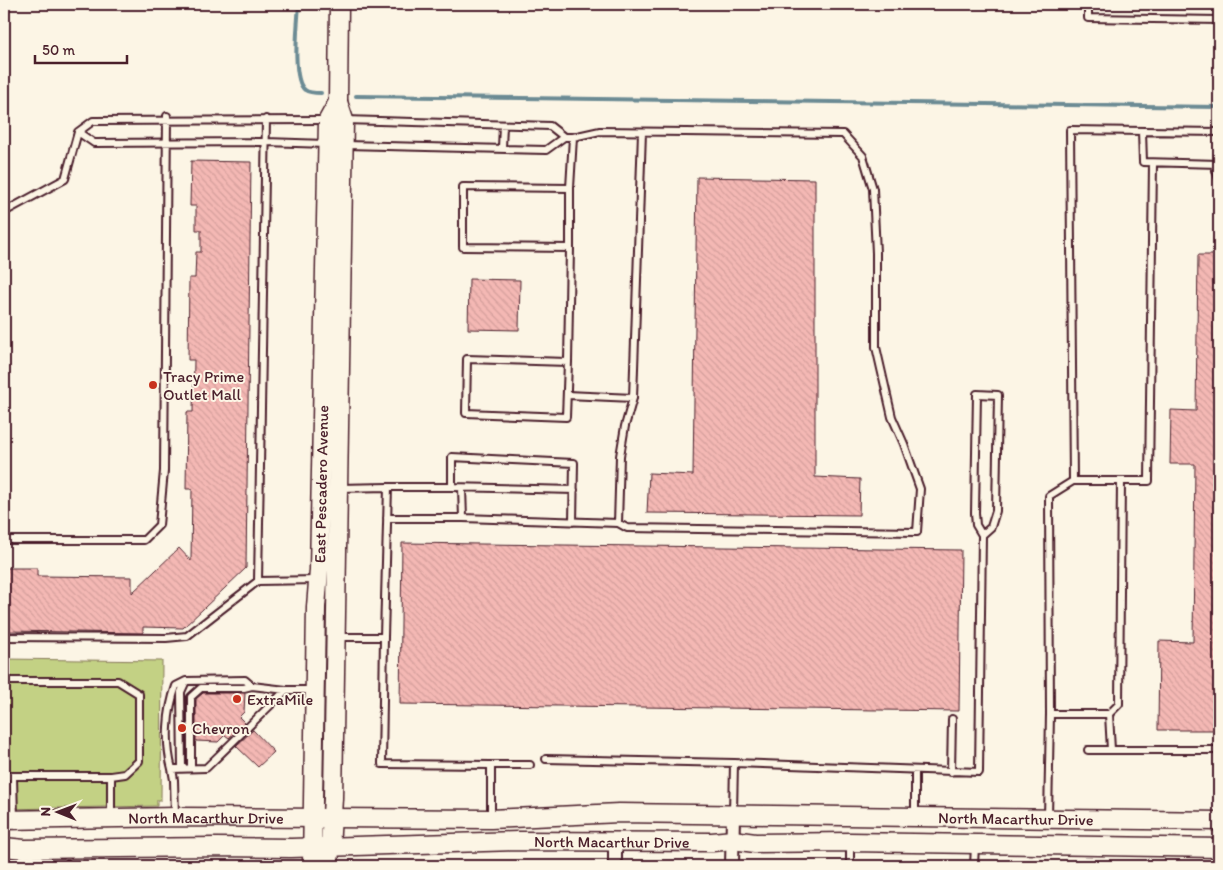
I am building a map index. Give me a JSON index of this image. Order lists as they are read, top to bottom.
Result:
{
  "streets": {
    "main road": ["East Pescadero Avenue", "North Macarthur Drive"]
  },
  "crossings": [
    ["East Pescadero Avenue", "North Macarthur Drive"]
  ],
  "places": ["Tracy Prime Outlet Mall", "ExtraMile", "Chevron"],
  "scale_bar": "50 m",
  "north": "left"
}
